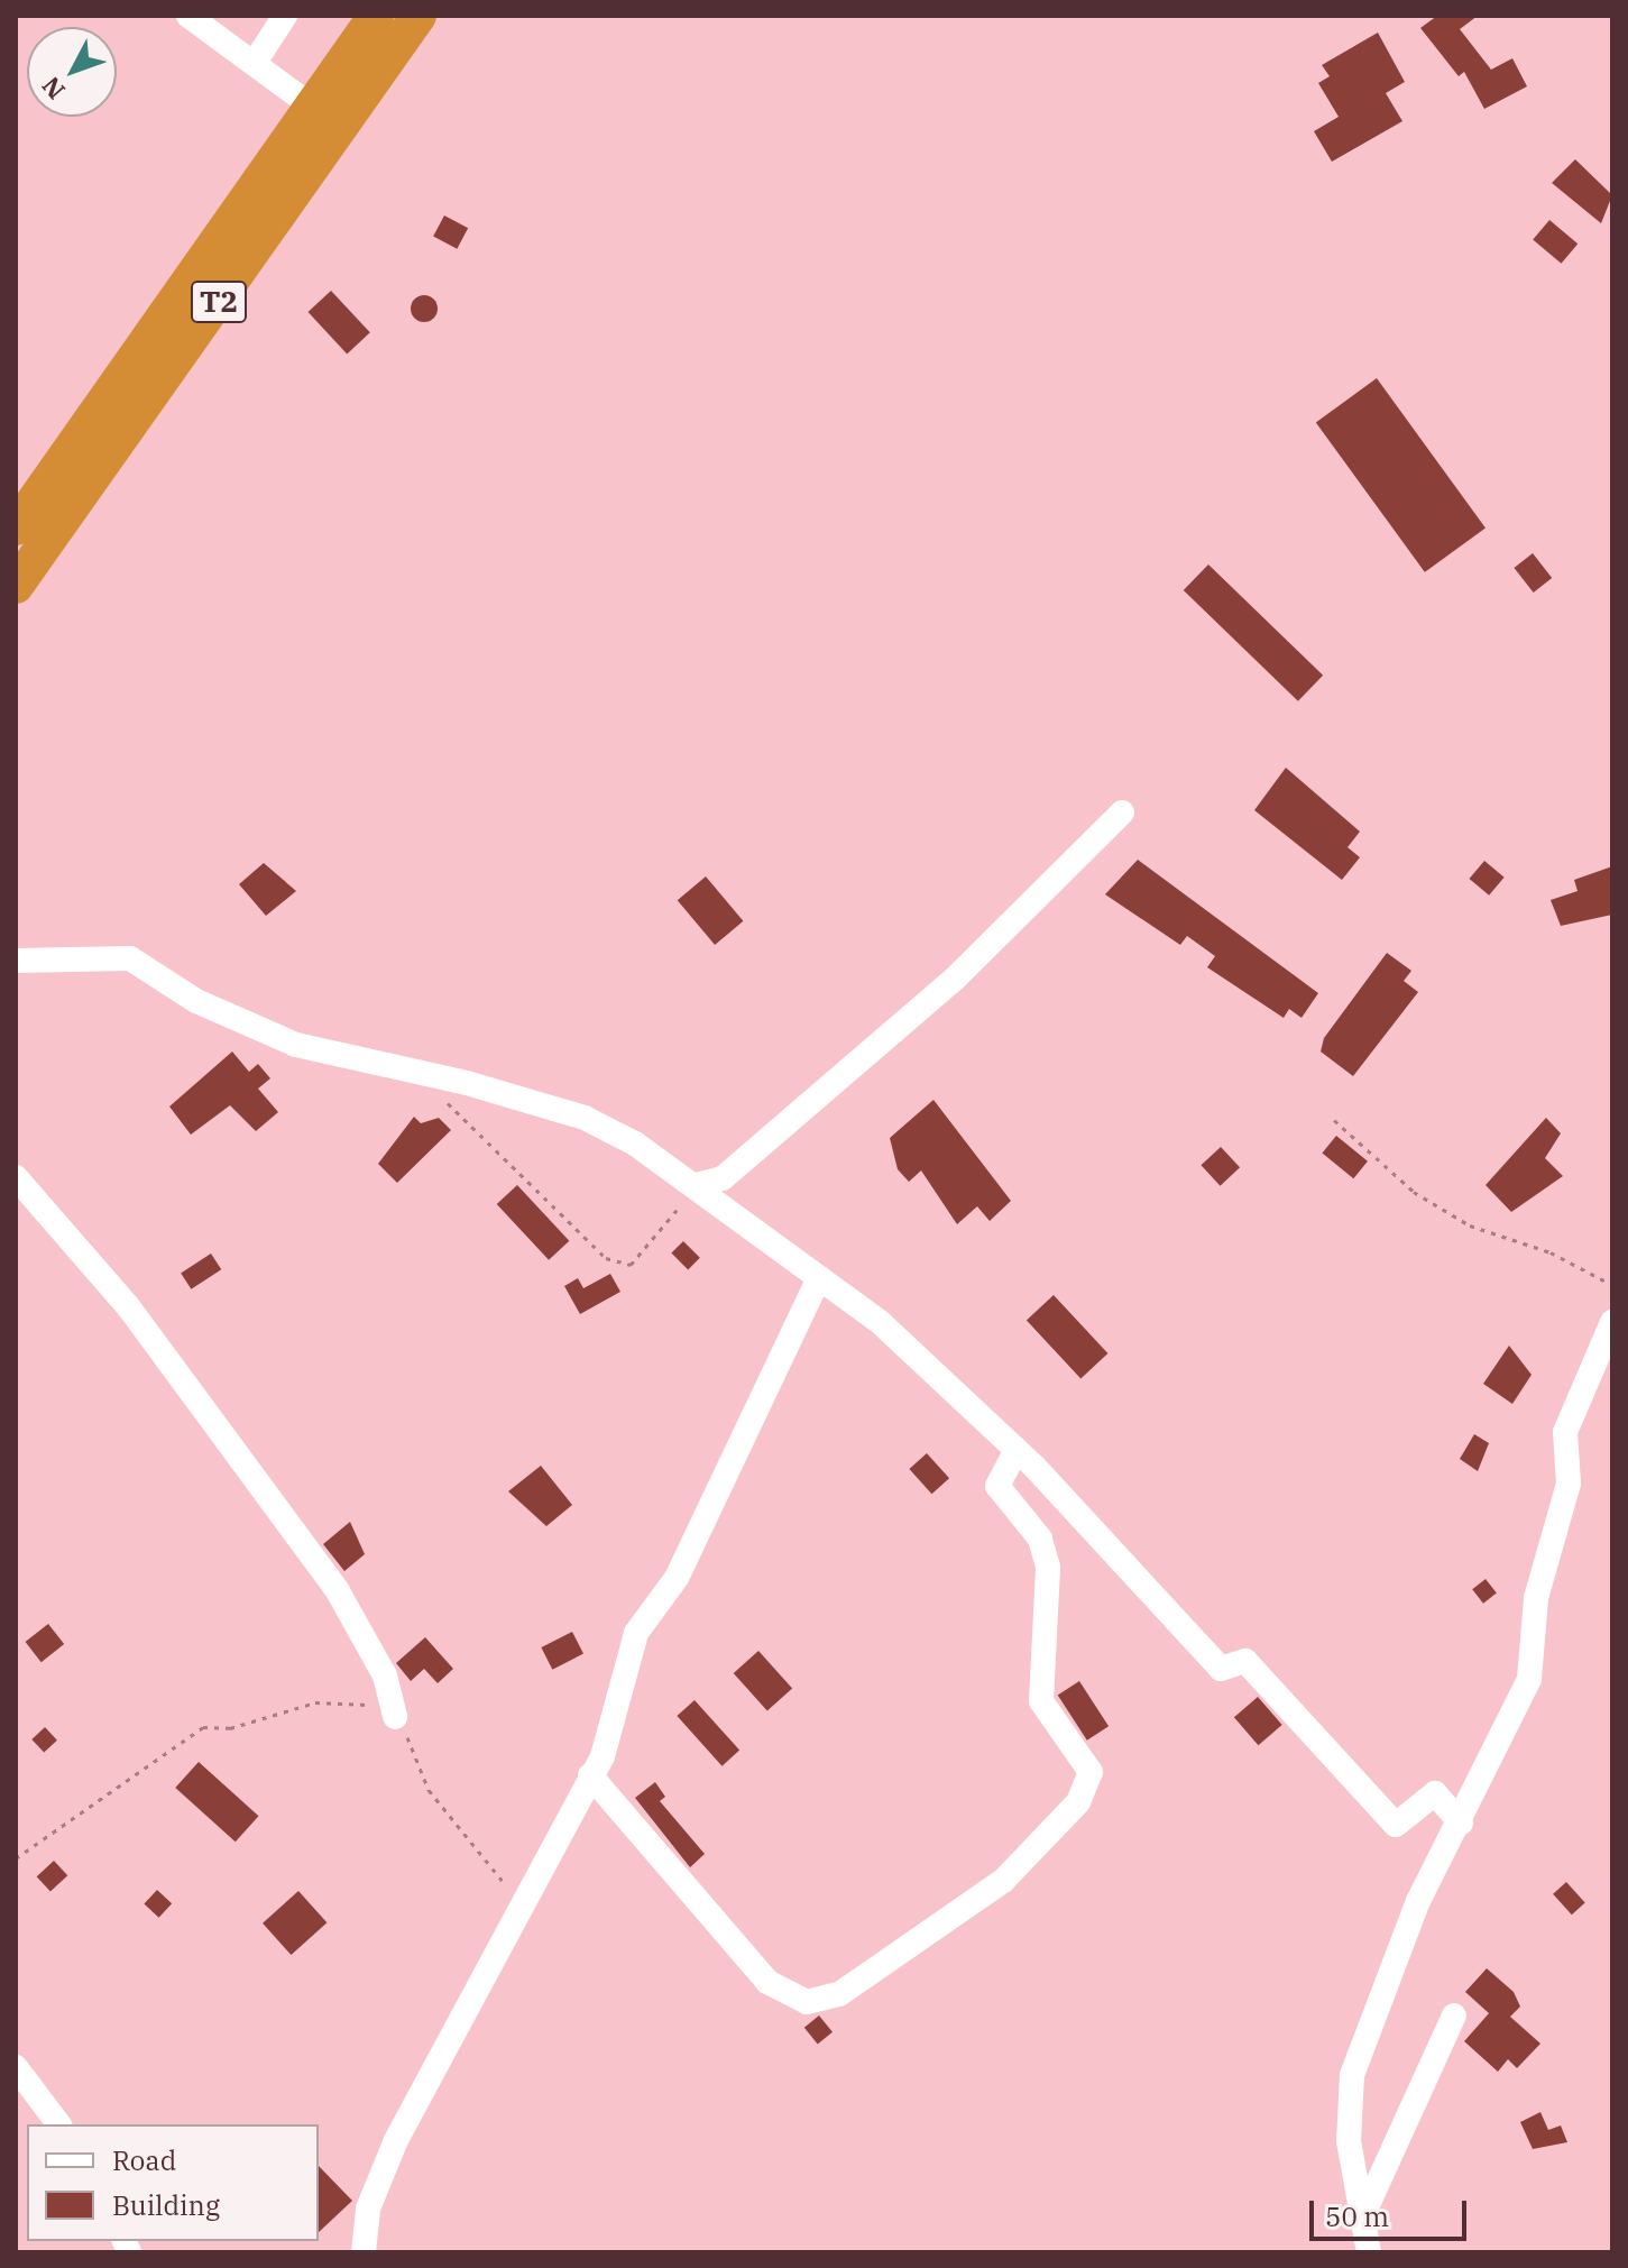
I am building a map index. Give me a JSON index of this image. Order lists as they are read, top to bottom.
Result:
{
  "streets": {
    "highway": ["T2"]
  },
  "legend": ["Road", "Building"],
  "scale_bar": "50 m",
  "north": "bottom left"
}
